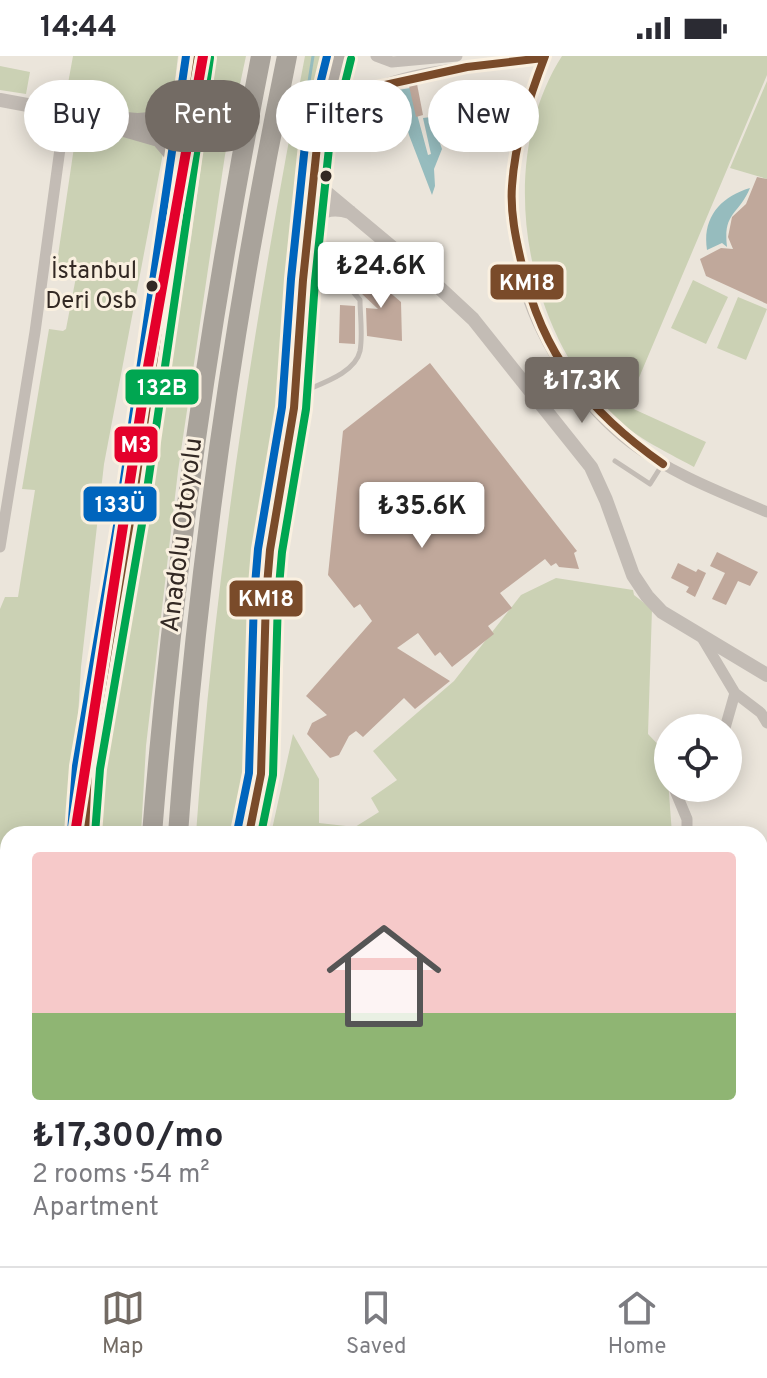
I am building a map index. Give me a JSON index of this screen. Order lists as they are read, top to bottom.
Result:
{
  "streets": {
    "highway": ["Anadolu Otoyolu"]
  },
  "places": ["İstanbul Deri Osb"],
  "lines": [
    "transit line M3",
    "transit line KM18",
    "transit line 133Ü",
    "transit line 132B"
  ],
  "page": {
    "status": "14:44",
    "chip": [
      "Buy",
      "Rent",
      "Filters",
      "New"
    ],
    "price": ["₺24.6K", "₺17.3K", "₺35.6K"],
    "list": [
      {
        "name": "₺17,300/mo",
        "note": "2 rooms · 54 m² · Apartment"
      }
    ],
    "tabs": ["Map", "Saved", "Home"]
  }
}
